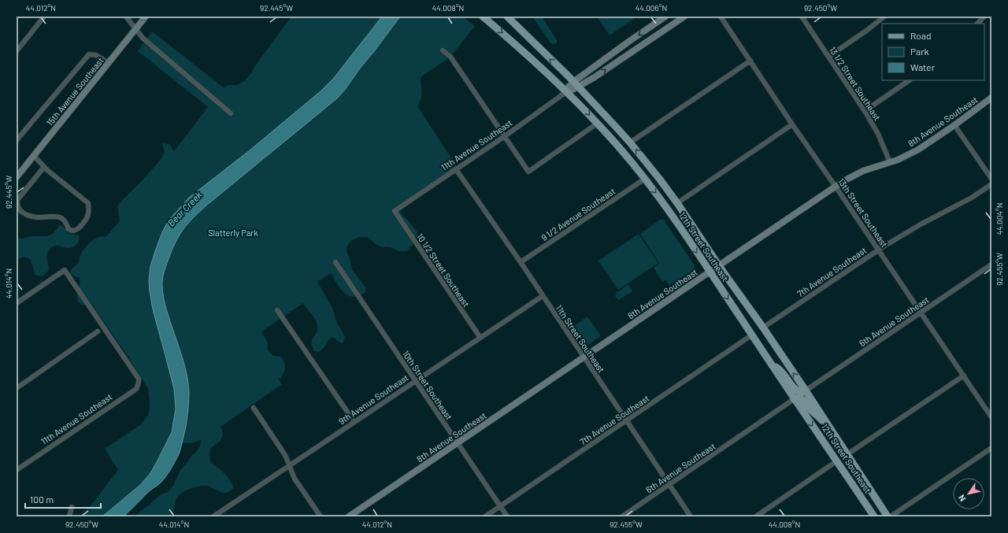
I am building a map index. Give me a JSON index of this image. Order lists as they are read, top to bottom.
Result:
{
  "streets": {
    "main road": ["12th Street Southeast"],
    "street": [
      "13 1/2 Street Southeast",
      "15th Avenue Southeast",
      "8th Avenue Southeast",
      "11th Avenue Southeast",
      "13th Street Southeast",
      "9 1/2 Avenue Southeast",
      "10 1/2 Street Southeast",
      "7th Avenue Southeast",
      "6th Avenue Southeast",
      "11th Street Southeast",
      "10th Street Southeast",
      "9th Avenue Southeast"
    ]
  },
  "crossings": [
    ["13 1/2 Street Southeast", "8th Avenue Southeast"],
    ["8th Avenue Southeast", "13th Street Southeast"],
    ["8th Avenue Southeast", "12th Street Southeast"],
    ["8th Avenue Southeast", "11th Street Southeast"],
    ["8th Avenue Southeast", "10th Street Southeast"],
    ["11th Avenue Southeast", "12th Street Southeast"],
    ["11th Avenue Southeast", "10 1/2 Street Southeast"],
    ["11th Avenue Southeast", "11th Street Southeast"],
    ["13th Street Southeast", "7th Avenue Southeast"],
    ["13th Street Southeast", "6th Avenue Southeast"],
    ["9 1/2 Avenue Southeast", "12th Street Southeast"],
    ["9 1/2 Avenue Southeast", "11th Street Southeast"],
    ["12th Street Southeast", "7th Avenue Southeast"],
    ["12th Street Southeast", "6th Avenue Southeast"],
    ["10 1/2 Street Southeast", "9th Avenue Southeast"],
    ["7th Avenue Southeast", "11th Street Southeast"],
    ["7th Avenue Southeast", "10th Street Southeast"],
    ["6th Avenue Southeast", "11th Street Southeast"],
    ["11th Street Southeast", "9th Avenue Southeast"],
    ["10th Street Southeast", "9th Avenue Southeast"]
  ],
  "water": ["Bear Creek"],
  "parks": ["Slatterly Park"],
  "legend": ["Road", "Park", "Water"],
  "scale_bar": "100 m",
  "north": "bottom left",
  "coordinates": [
    "44.012°N",
    "92.445°W",
    "44.008°N",
    "44.006°N",
    "92.450°W",
    "44.004°N",
    "92.455°W",
    "44.014°N"
  ]
}
